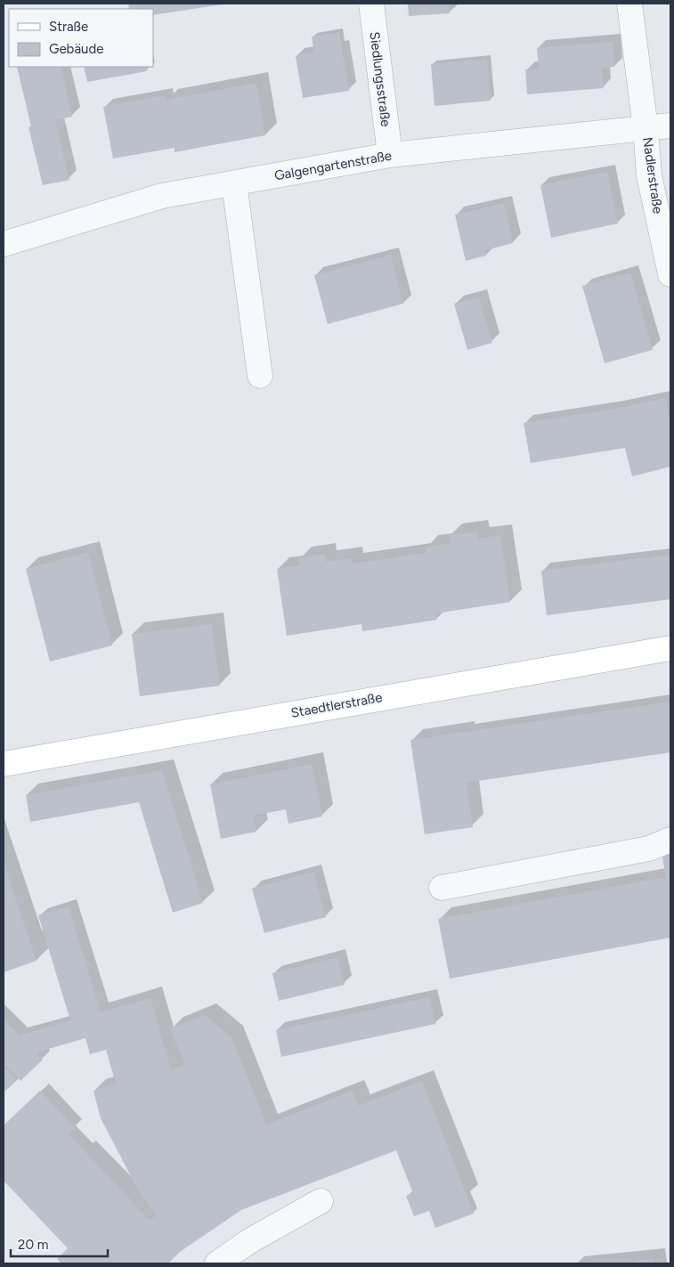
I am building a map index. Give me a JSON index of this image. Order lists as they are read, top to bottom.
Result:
{
  "streets": {
    "main road": ["Staedtlerstraße"],
    "street": ["Siedlungsstraße", "Galgengartenstraße", "Nadlerstraße"]
  },
  "crossings": [
    ["Siedlungsstraße", "Galgengartenstraße"],
    ["Galgengartenstraße", "Nadlerstraße"]
  ],
  "legend": ["Straße", "Gebäude"],
  "scale_bar": "20 m"
}
